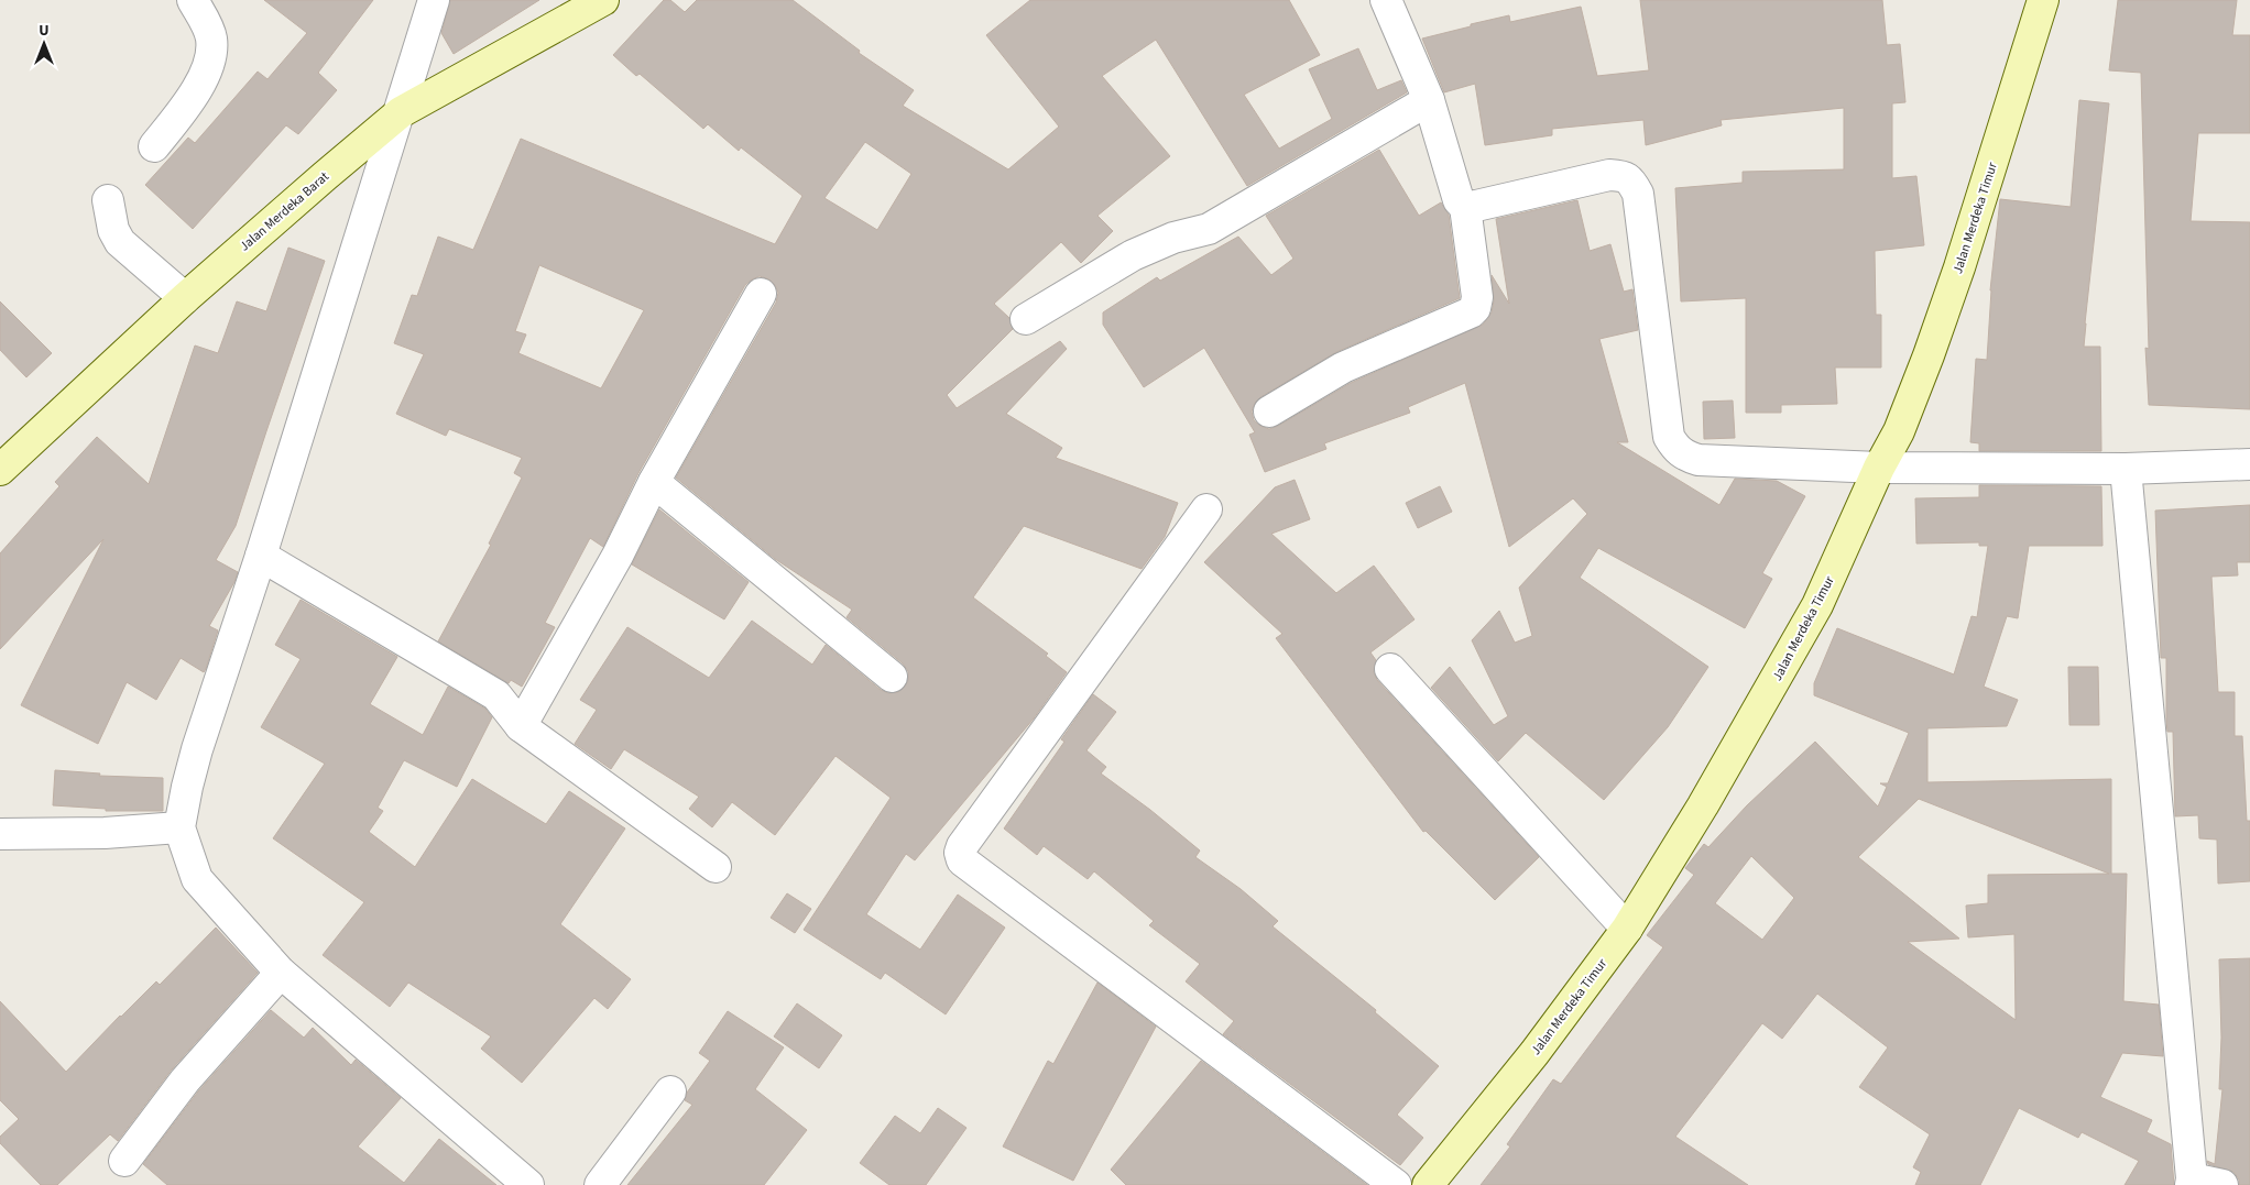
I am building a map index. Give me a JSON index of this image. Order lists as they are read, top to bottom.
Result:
{
  "streets": {
    "main road": ["Jalan Merdeka Barat", "Jalan Merdeka Timur"]
  },
  "north": "top"
}
